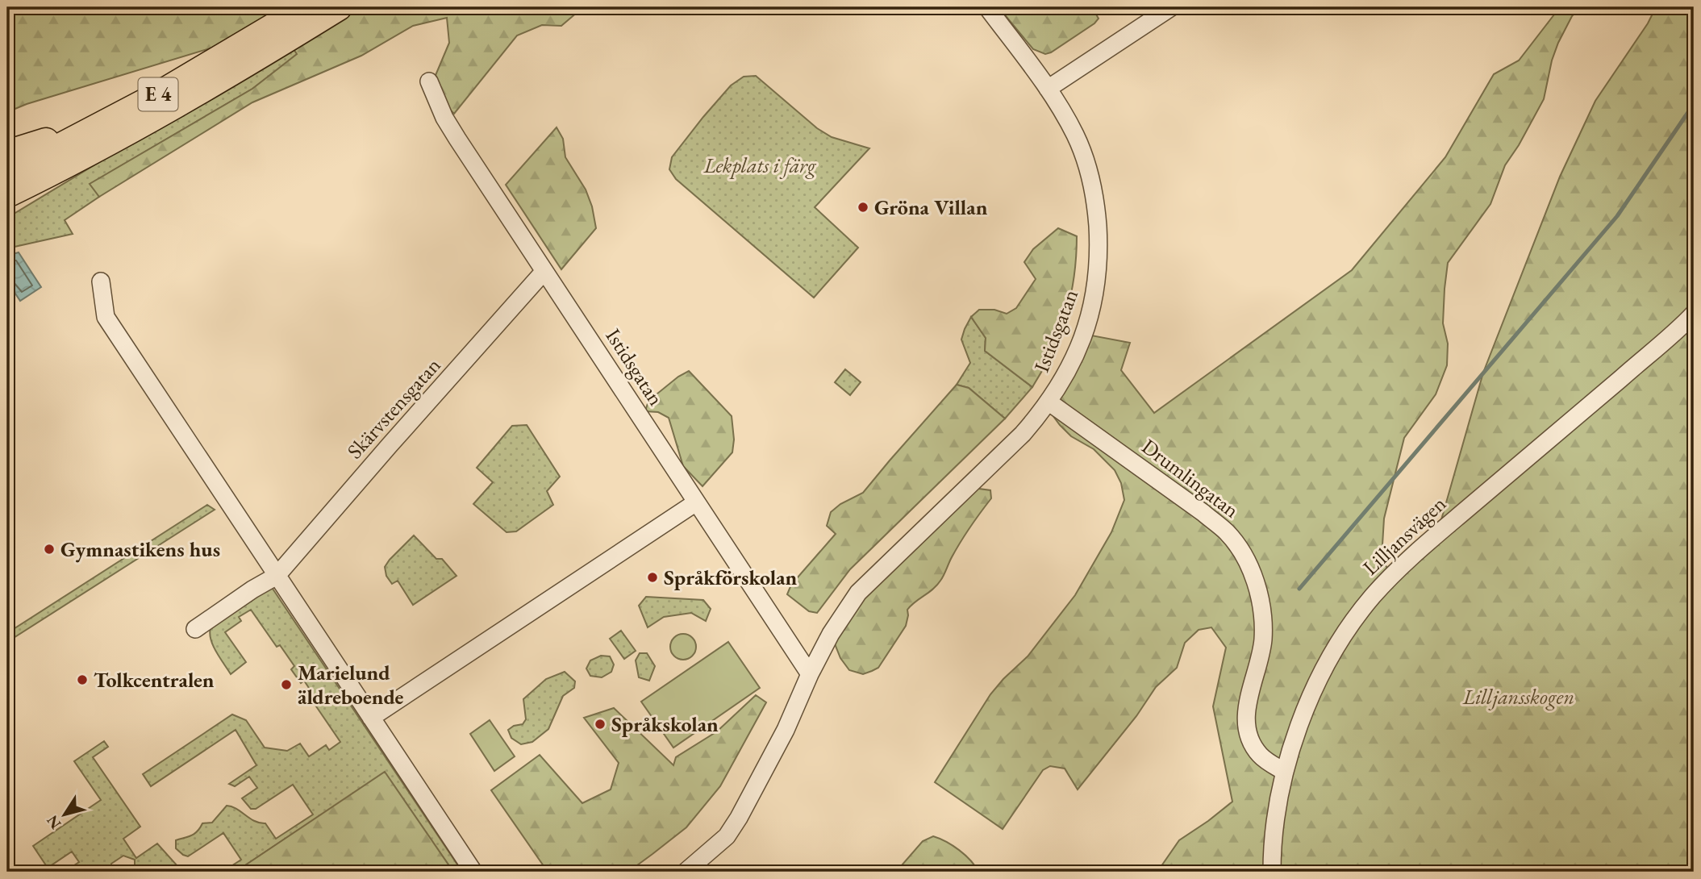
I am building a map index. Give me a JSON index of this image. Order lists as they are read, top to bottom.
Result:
{
  "streets": {
    "highway": ["E 4"],
    "street": [
      "Istidsgatan",
      "Skärvstensgatan",
      "Drumlingatan",
      "Lilljansvägen"
    ]
  },
  "crossings": [
    ["Istidsgatan", "Skärvstensgatan"],
    ["Istidsgatan", "Drumlingatan"],
    ["Drumlingatan", "Lilljansvägen"]
  ],
  "parks": ["Lekplats i färg", "Lilljansskogen"],
  "places": [
    "Gröna Villan",
    "Gymnastikens hus",
    "Språkförskolan",
    "Tolkcentralen",
    "Marielund äldreboende",
    "Språkskolan"
  ],
  "north": "bottom left"
}
